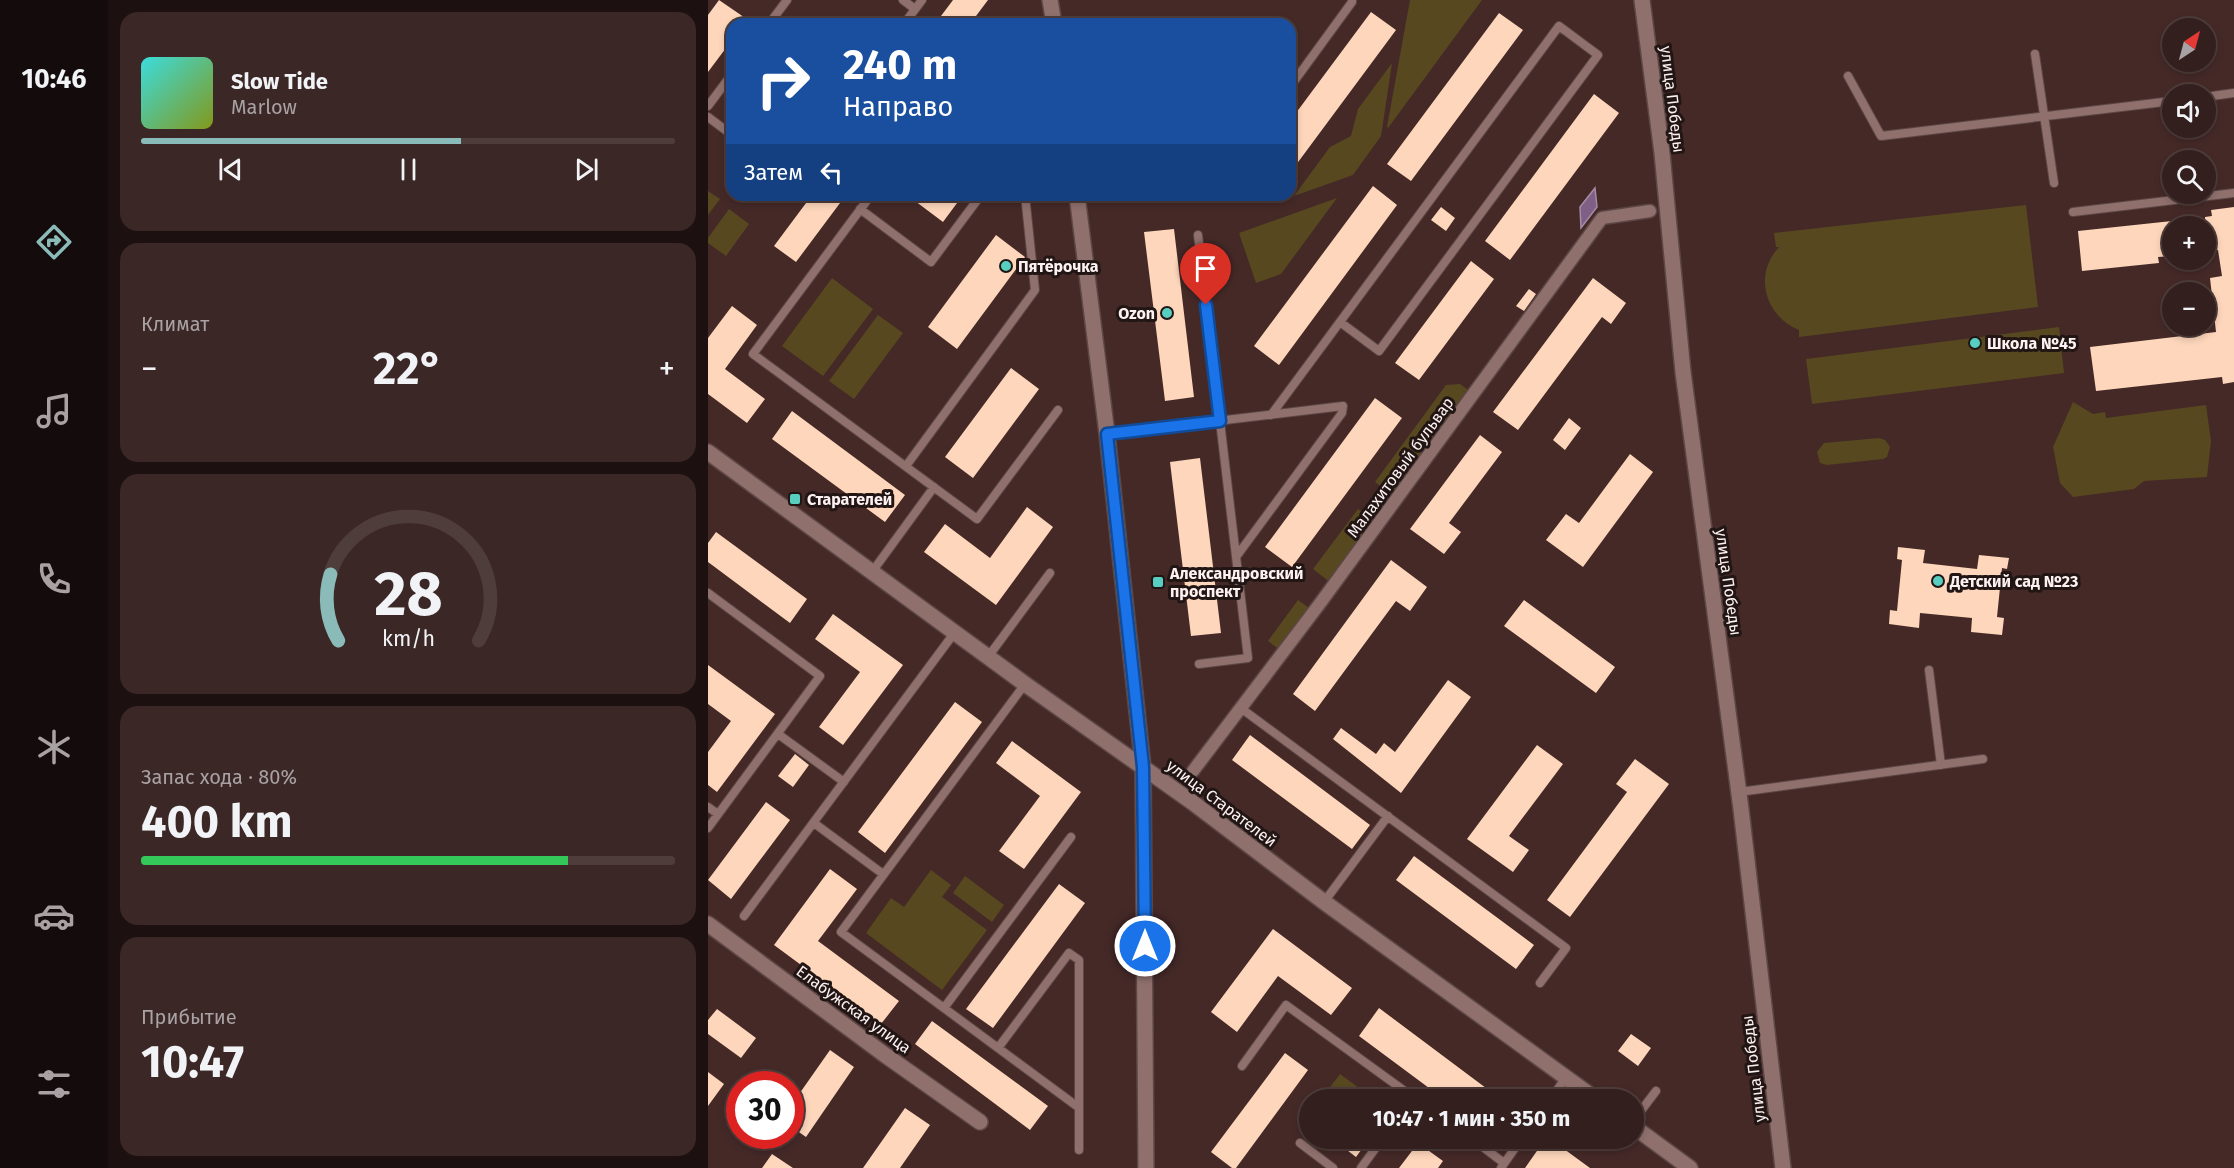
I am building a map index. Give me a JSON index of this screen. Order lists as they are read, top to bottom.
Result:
{
  "streets": {
    "street": [
      "улица Победы",
      "Малахитовый бульвар",
      "улица Старателей",
      "Елабужская улица"
    ]
  },
  "places": {
    "other": [
      "Пятёрочка",
      "Ozon",
      "Школа №45",
      "Детский сад №23"
    ],
    "transit": ["Старателей", "Александровский проспект"]
  },
  "north": "top right",
  "page": {
    "tabs": "10:46",
    "map_buttons": ["+", "−"],
    "turn": ["240 m", "Направо"],
    "song": ["Slow Tide", "Marlow"],
    "then": "Затем",
    "tile": [
      "Климат",
      ["Запас хода · 80%", "400 km"],
      ["Прибытие", "10:47"]
    ],
    "heat": ["−", "22°", "+"],
    "limit": "30",
    "trip": "10:47 · 1 мин · 350 m",
    "gauge": ["28", "km/h"]
  }
}
